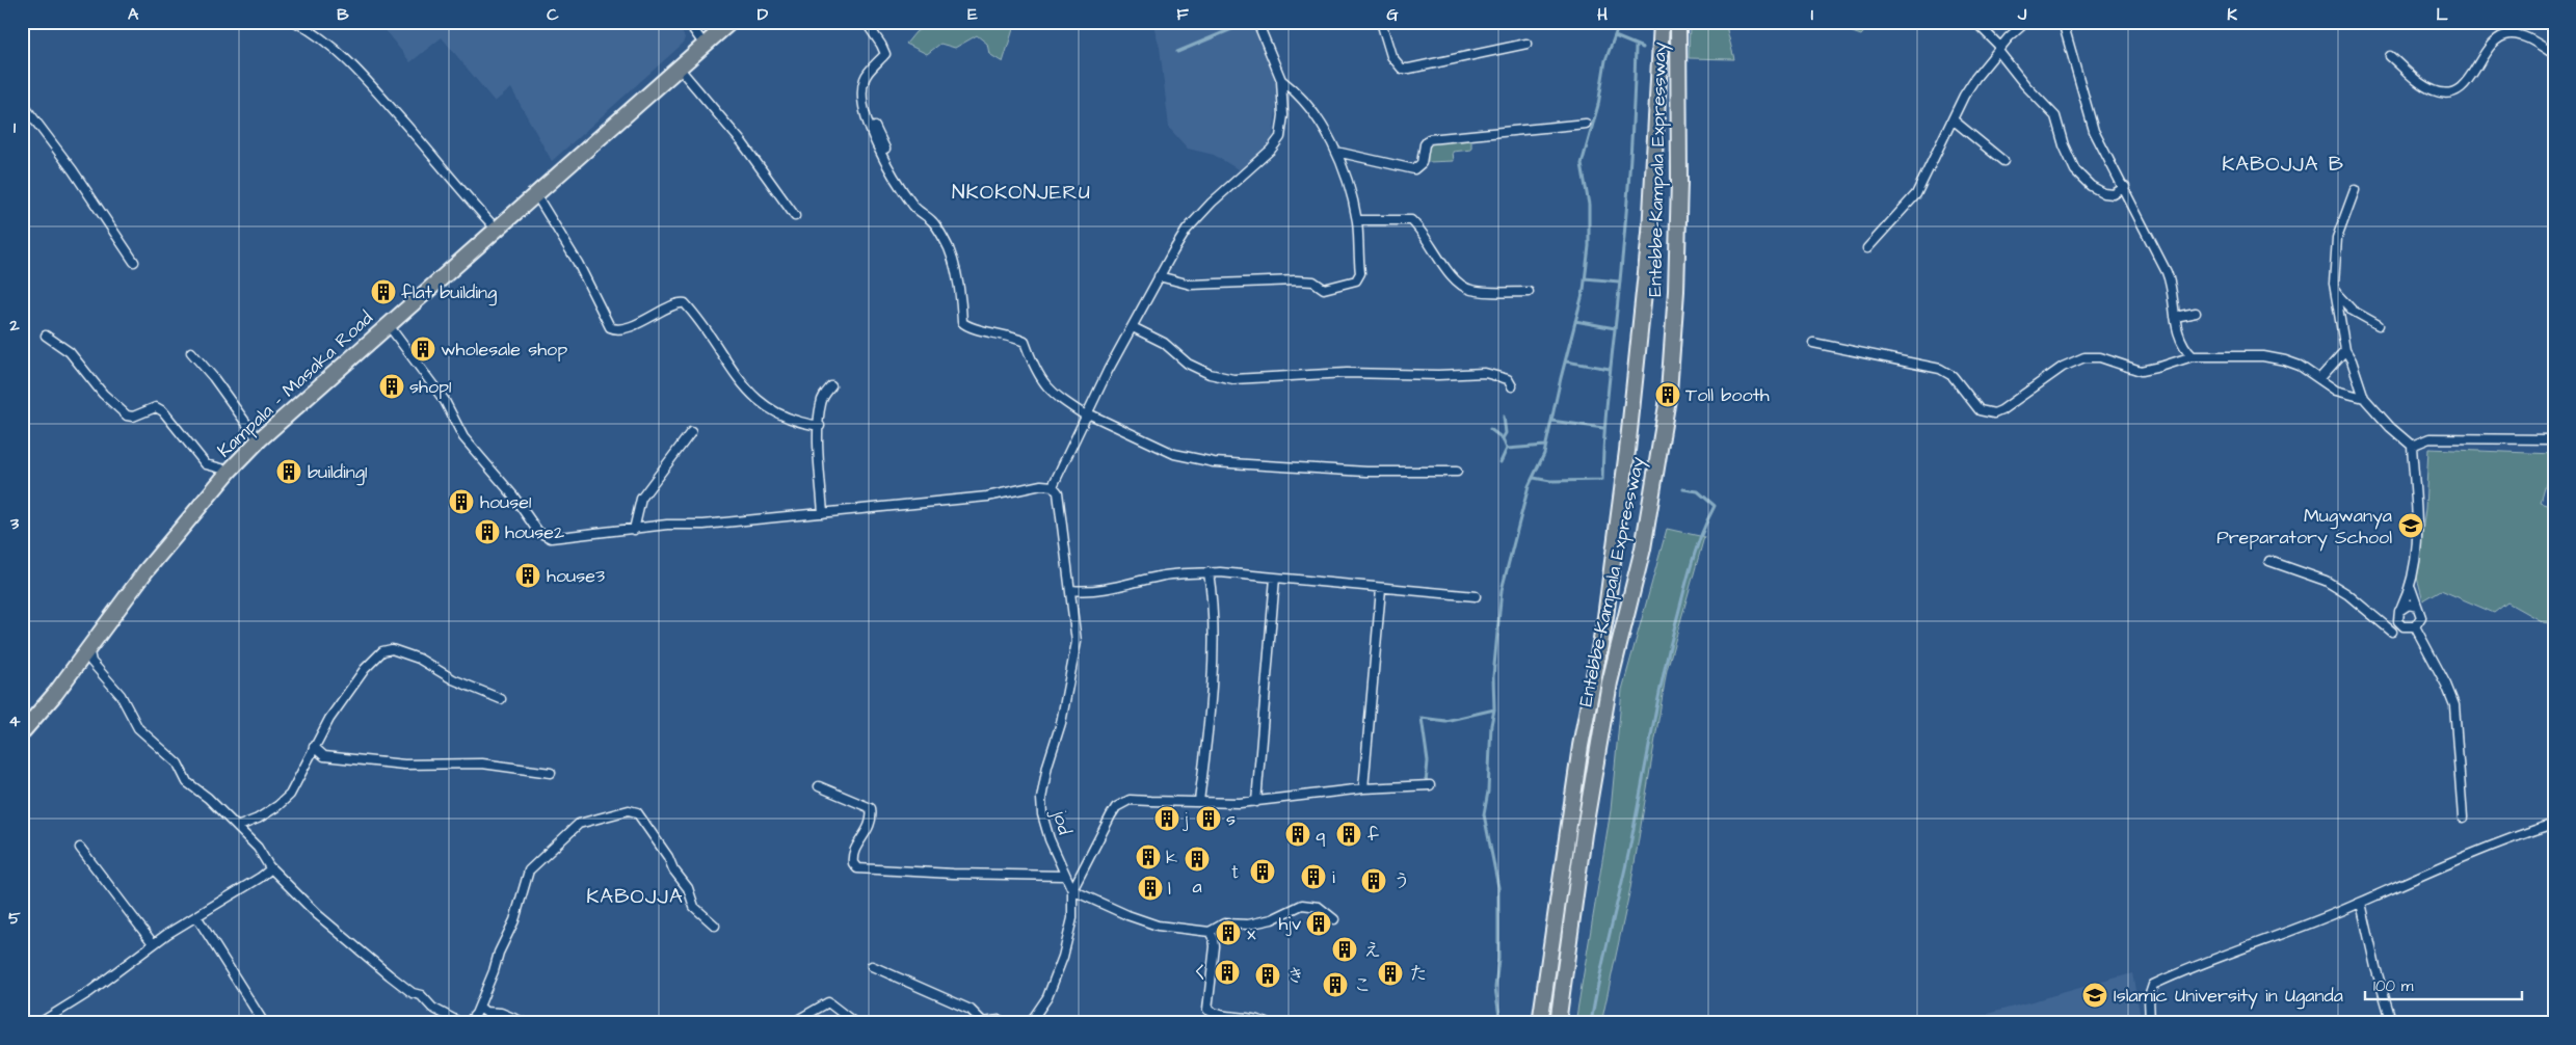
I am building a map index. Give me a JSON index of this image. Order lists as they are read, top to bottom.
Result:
{
  "streets": {
    "highway": ["Entebbe–Kampala Expressway", "Kampala - Masaka Road"],
    "street": ["jod"]
  },
  "districts": ["KABOJJA B", "NKOKONJERU", "KABOJJA"],
  "places": {
    "building": [
      "flat building",
      "wholesale shop",
      "shop1",
      "Toll booth",
      "building1",
      "house1",
      "house2",
      "house3",
      "j",
      "s",
      "q",
      "f",
      "k",
      "a",
      "ｔ",
      "i",
      "う",
      "l",
      "hjv",
      "x",
      "え",
      "く",
      "た",
      "き",
      "こ"
    ],
    "school or university": ["Mugwanya Preparatory School", "Islamic University in Uganda"]
  },
  "scale_bar": "100 m",
  "grid": {
    "columns": [
      "A",
      "B",
      "C",
      "D",
      "E",
      "F",
      "G",
      "H",
      "I",
      "J",
      "K",
      "L"
    ],
    "rows": [
      "1",
      "2",
      "3",
      "4",
      "5"
    ]
  }
}
